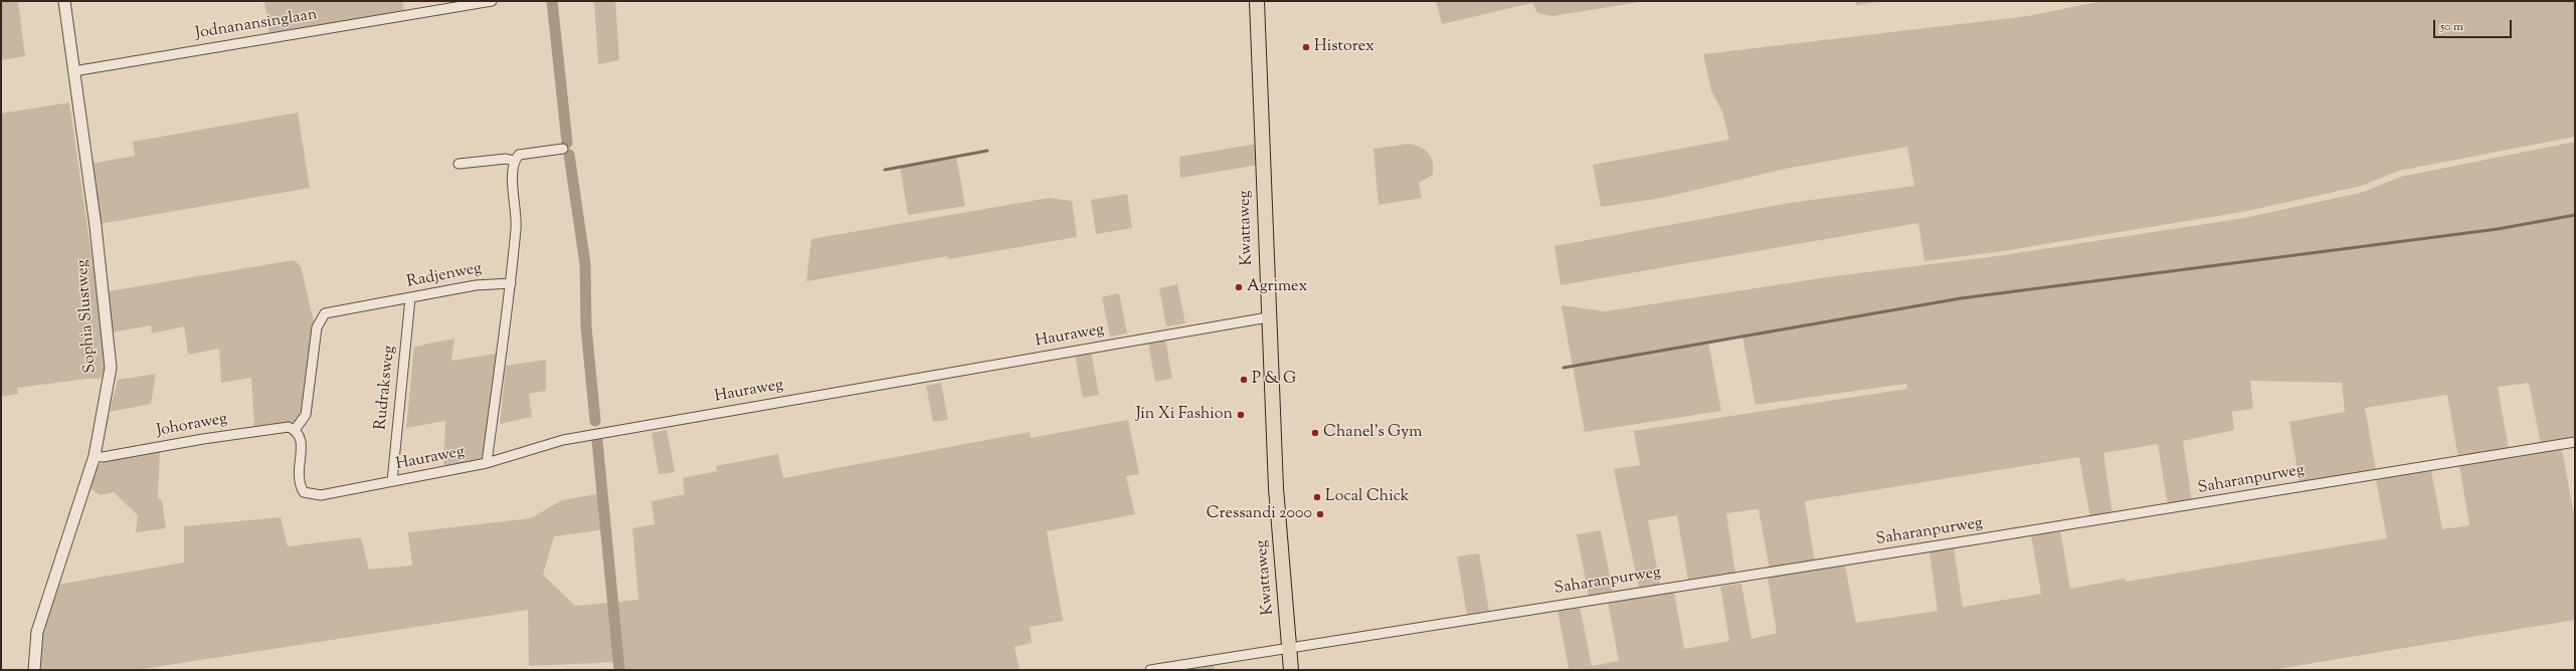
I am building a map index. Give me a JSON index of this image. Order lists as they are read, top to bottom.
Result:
{
  "streets": {
    "main road": ["Kwattaweg"],
    "street": [
      "Jodnanansinglaan",
      "Radjenweg",
      "Sophia Slustweg",
      "Hauraweg",
      "Rudraksweg",
      "Johoraweg",
      "Saharanpurweg"
    ]
  },
  "crossings": [
    ["Jodnanansinglaan", "Sophia Slustweg"],
    ["Kwattaweg", "Hauraweg"],
    ["Kwattaweg", "Saharanpurweg"],
    ["Radjenweg", "Hauraweg"],
    ["Radjenweg", "Rudraksweg"],
    ["Radjenweg", "Johoraweg"],
    ["Sophia Slustweg", "Johoraweg"],
    ["Hauraweg", "Rudraksweg"],
    ["Hauraweg", "Johoraweg"]
  ],
  "places": [
    "Historex",
    "Agrimex",
    "P & G",
    "Jin Xi Fashion",
    "Chanel's Gym",
    "Local Chick",
    "Cressandi 2000"
  ],
  "scale_bar": "50 m"
}
